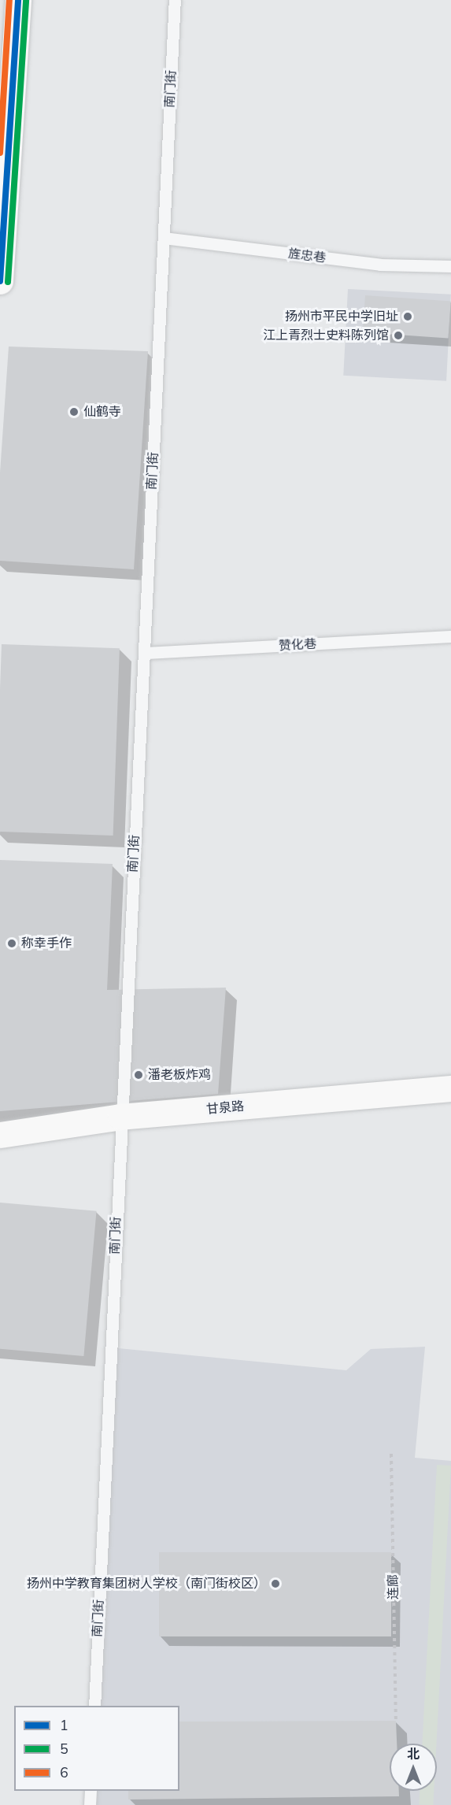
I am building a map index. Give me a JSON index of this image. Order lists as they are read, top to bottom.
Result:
{
  "streets": {
    "street": ["甘泉路"],
    "lane": ["南门街", "旌忠巷", "赞化巷"],
    "path": ["连廊"]
  },
  "crossings": [
    ["南门街", "旌忠巷"],
    ["南门街", "赞化巷"],
    ["南门街", "甘泉路"]
  ],
  "places": [
    "扬州市平民中学旧址",
    "江上青烈士史料陈列馆",
    "仙鹤寺",
    "称幸手作",
    "潘老板炸鸡",
    "扬州中学教育集团树人学校（南门街校区）"
  ],
  "lines": ["transit line 1", "transit line 6", "transit line 5"],
  "legend": ["1", "5", "6"],
  "north": "top"
}
